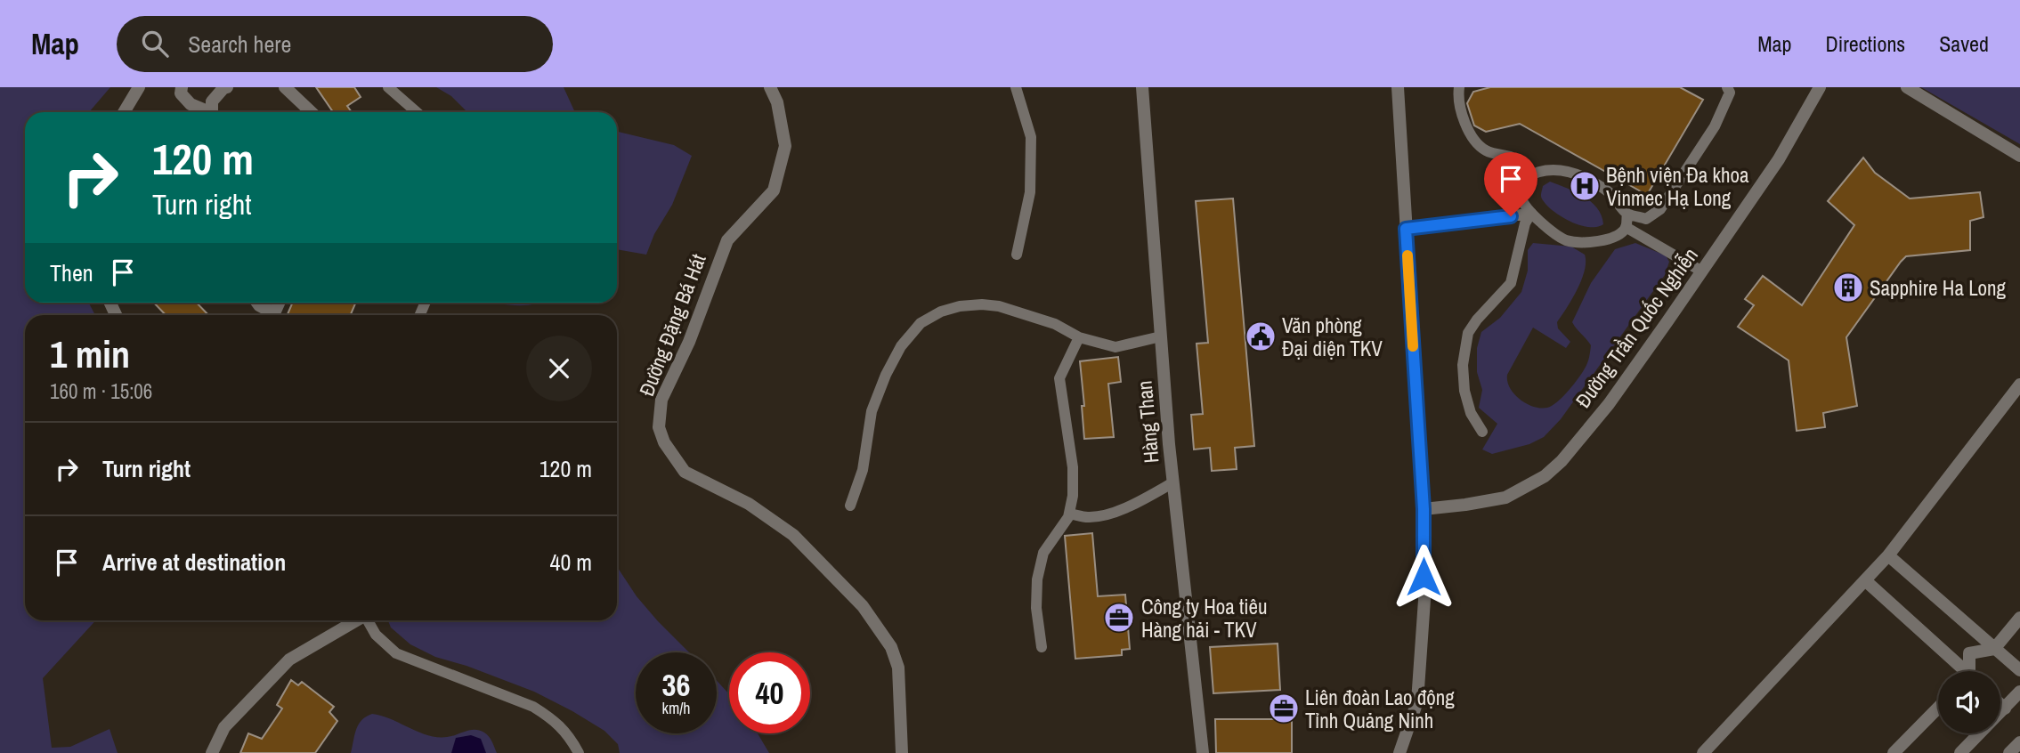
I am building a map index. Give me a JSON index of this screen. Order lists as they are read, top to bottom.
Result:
{
  "streets": {
    "street": ["Đường Đặng Bá Hát", "Đường Trần Quốc Nghiễn", "Hàng Than"]
  },
  "places": {
    "hospital": ["Bệnh viện Đa khoa Vinmec Hạ Long"],
    "building": ["Sapphire Ha Long"],
    "public building": ["Văn phòng Đại diện TKV"],
    "office": ["Công ty Hoa tiêu Hàng hải - TKV", "Liên đoàn Lao động Tỉnh Quảng Ninh"]
  },
  "page": {
    "header": "Map",
    "search": "Search here",
    "nav": ["Map", "Directions", "Saved"],
    "turn": ["120 m", "Turn right"],
    "then": "Then",
    "heading": ["1 min", "160 m · 15:06"],
    "list": [
      {
        "name": "Turn right",
        "value": "120 m"
      },
      {
        "name": "Arrive at destination",
        "value": "40 m"
      }
    ],
    "speed": "36 km/h",
    "limit": "40"
  }
}
